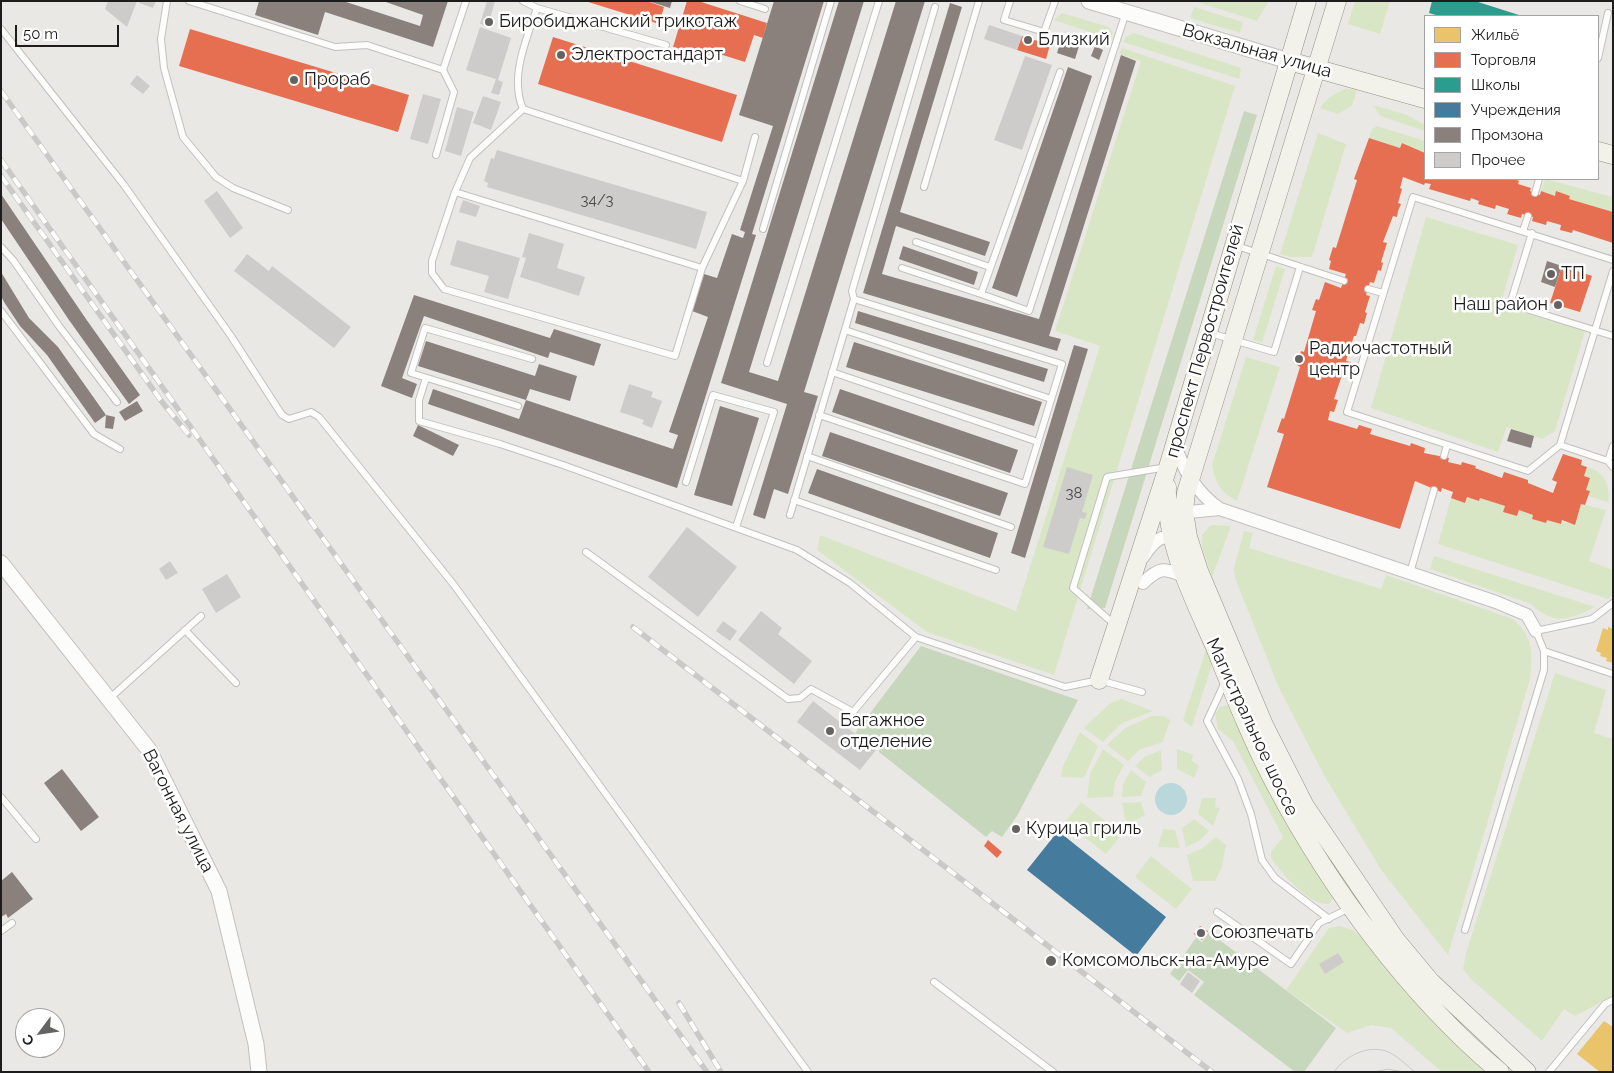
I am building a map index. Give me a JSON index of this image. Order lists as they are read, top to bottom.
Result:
{
  "streets": {
    "main road": ["Вокзальная улица", "проспект Первостроителей", "Магистральное шоссе"],
    "street": ["Вагонная улица"]
  },
  "crossings": [
    ["Вокзальная улица", "проспект Первостроителей"],
    ["проспект Первостроителей", "Магистральное шоссе"]
  ],
  "places": [
    "Биробиджанский трикотаж",
    "Близкий",
    "Электростандарт",
    "Прораб",
    "ТП",
    "Наш район",
    "Радиочастотный центр",
    "Багажное отделение",
    "Курица гриль",
    "Союзпечать",
    "Комсомольск-на-Амуре"
  ],
  "house_numbers": ["34/3", "38"],
  "legend": [
    "Жильё",
    "Торговля",
    "Школы",
    "Учреждения",
    "Промзона",
    "Прочее"
  ],
  "scale_bar": "50 m",
  "north": "bottom left"
}
